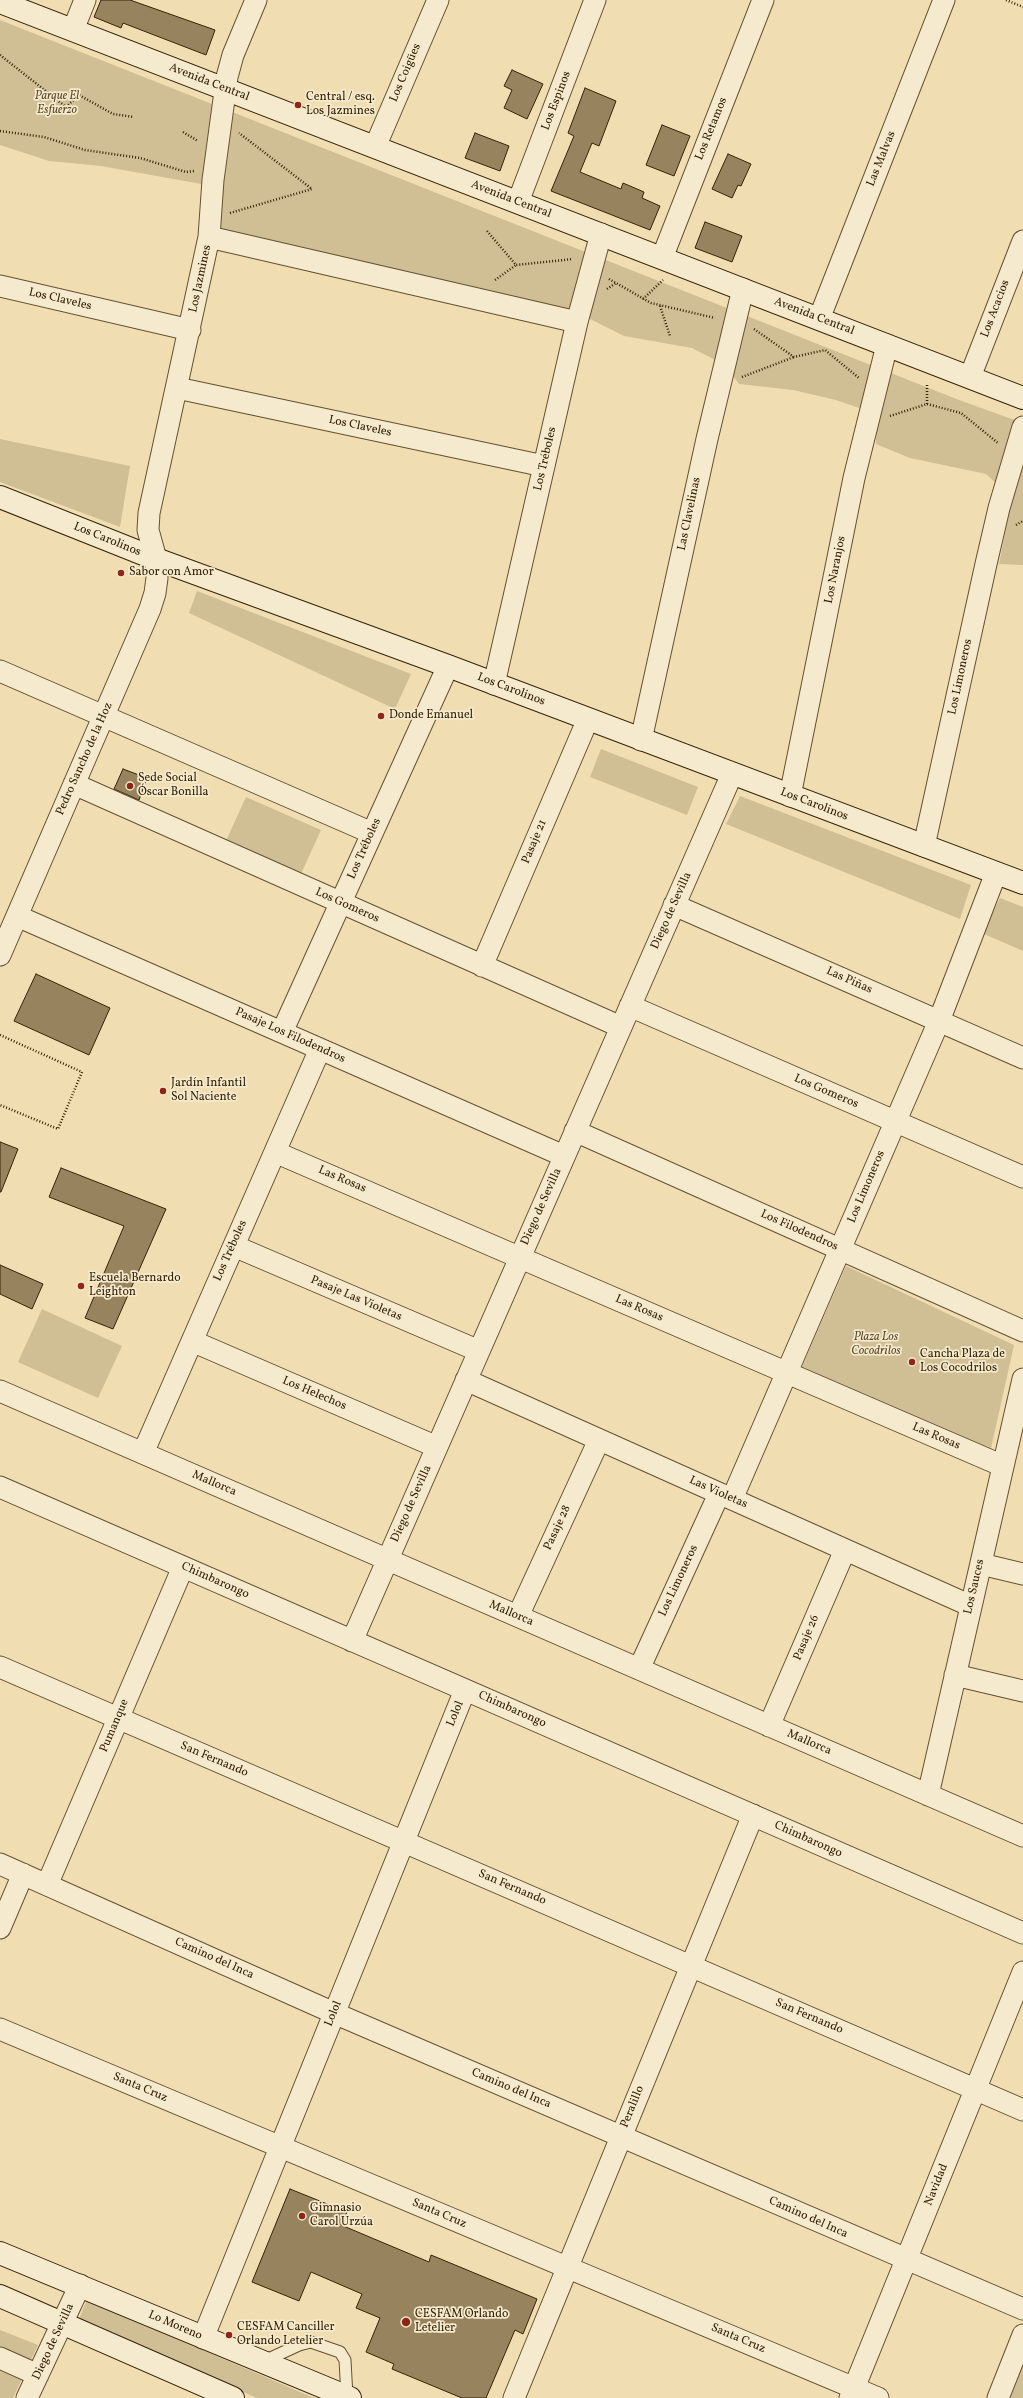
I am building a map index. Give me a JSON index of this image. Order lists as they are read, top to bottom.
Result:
{
  "streets": {
    "street": [
      "Los Coigües",
      "Avenida Central",
      "Los Espinos",
      "Los Retamos",
      "Las Malvas",
      "Los Jazmines",
      "Los Claveles",
      "Los Acacios",
      "Los Tréboles",
      "Las Clavelinas",
      "Los Carolinos",
      "Los Naranjos",
      "Los Limoneros",
      "Pedro Sancho de la Hoz",
      "Pasaje 21",
      "Los Gomeros",
      "Diego de Sevilla",
      "Las Piñas",
      "Pasaje Los Filodendros",
      "Las Rosas",
      "Los Filodendros",
      "Pasaje Las Violetas",
      "Los Helechos",
      "Mallorca",
      "Las Violetas",
      "Pasaje 28",
      "Chimbarongo",
      "Los Sauces",
      "Pasaje 26",
      "Lolol",
      "Pumanque",
      "San Fernando",
      "Camino del Inca",
      "Santa Cruz",
      "Peralillo",
      "Navidad",
      "Lo Moreno"
    ]
  },
  "crossings": [
    ["Los Coigües", "Avenida Central"],
    ["Avenida Central", "Los Espinos"],
    ["Avenida Central", "Los Retamos"],
    ["Avenida Central", "Las Malvas"],
    ["Avenida Central", "Los Jazmines"],
    ["Avenida Central", "Los Acacios"],
    ["Avenida Central", "Los Tréboles"],
    ["Avenida Central", "Las Clavelinas"],
    ["Avenida Central", "Los Naranjos"],
    ["Los Jazmines", "Los Claveles"],
    ["Los Jazmines", "Los Carolinos"],
    ["Los Jazmines", "Pedro Sancho de la Hoz"],
    ["Los Claveles", "Los Tréboles"],
    ["Los Tréboles", "Los Carolinos"],
    ["Los Tréboles", "Los Gomeros"],
    ["Los Tréboles", "Pasaje Los Filodendros"],
    ["Los Tréboles", "Las Rosas"],
    ["Los Tréboles", "Pasaje Las Violetas"],
    ["Los Tréboles", "Los Helechos"],
    ["Los Tréboles", "Mallorca"],
    ["Las Clavelinas", "Los Carolinos"],
    ["Los Carolinos", "Los Naranjos"],
    ["Los Carolinos", "Los Limoneros"],
    ["Los Carolinos", "Pedro Sancho de la Hoz"],
    ["Los Carolinos", "Pasaje 21"],
    ["Los Carolinos", "Diego de Sevilla"],
    ["Los Limoneros", "Los Gomeros"],
    ["Los Limoneros", "Las Piñas"],
    ["Los Limoneros", "Las Rosas"],
    ["Los Limoneros", "Los Filodendros"],
    ["Los Limoneros", "Mallorca"],
    ["Los Limoneros", "Las Violetas"],
    ["Pedro Sancho de la Hoz", "Los Gomeros"],
    ["Pedro Sancho de la Hoz", "Pasaje Los Filodendros"],
    ["Pasaje 21", "Los Gomeros"],
    ["Los Gomeros", "Diego de Sevilla"],
    ["Diego de Sevilla", "Las Piñas"],
    ["Diego de Sevilla", "Pasaje Los Filodendros"],
    ["Diego de Sevilla", "Las Rosas"],
    ["Diego de Sevilla", "Los Filodendros"],
    ["Diego de Sevilla", "Pasaje Las Violetas"],
    ["Diego de Sevilla", "Los Helechos"],
    ["Diego de Sevilla", "Mallorca"],
    ["Diego de Sevilla", "Las Violetas"],
    ["Diego de Sevilla", "Chimbarongo"],
    ["Diego de Sevilla", "Lo Moreno"],
    ["Las Rosas", "Los Sauces"],
    ["Mallorca", "Pasaje 28"],
    ["Mallorca", "Los Sauces"],
    ["Mallorca", "Pasaje 26"],
    ["Las Violetas", "Pasaje 28"],
    ["Las Violetas", "Los Sauces"],
    ["Las Violetas", "Pasaje 26"],
    ["Chimbarongo", "Lolol"],
    ["Chimbarongo", "Pumanque"],
    ["Chimbarongo", "Peralillo"],
    ["Lolol", "San Fernando"],
    ["Lolol", "Camino del Inca"],
    ["Lolol", "Santa Cruz"],
    ["Lolol", "Lo Moreno"],
    ["Pumanque", "San Fernando"],
    ["Pumanque", "Camino del Inca"],
    ["San Fernando", "Peralillo"],
    ["San Fernando", "Navidad"],
    ["Camino del Inca", "Peralillo"],
    ["Camino del Inca", "Navidad"],
    ["Santa Cruz", "Peralillo"],
    ["Santa Cruz", "Navidad"]
  ],
  "parks": ["Parque El Esfuerzo", "Plaza Los Cocodrilos"],
  "places": [
    "Central / esq. Los Jazmines",
    "Sabor con Amor",
    "Donde Emanuel",
    "Sede Social Óscar Bonilla",
    "Jardín Infantil Sol Naciente",
    "Escuela Bernardo Leighton",
    "Cancha Plaza de Los Cocodrilos",
    "Gimnasio Carol Urzúa",
    "CESFAM Orlando Letelier",
    "CESFAM Canciller Orlando Letelier"
  ]
}
